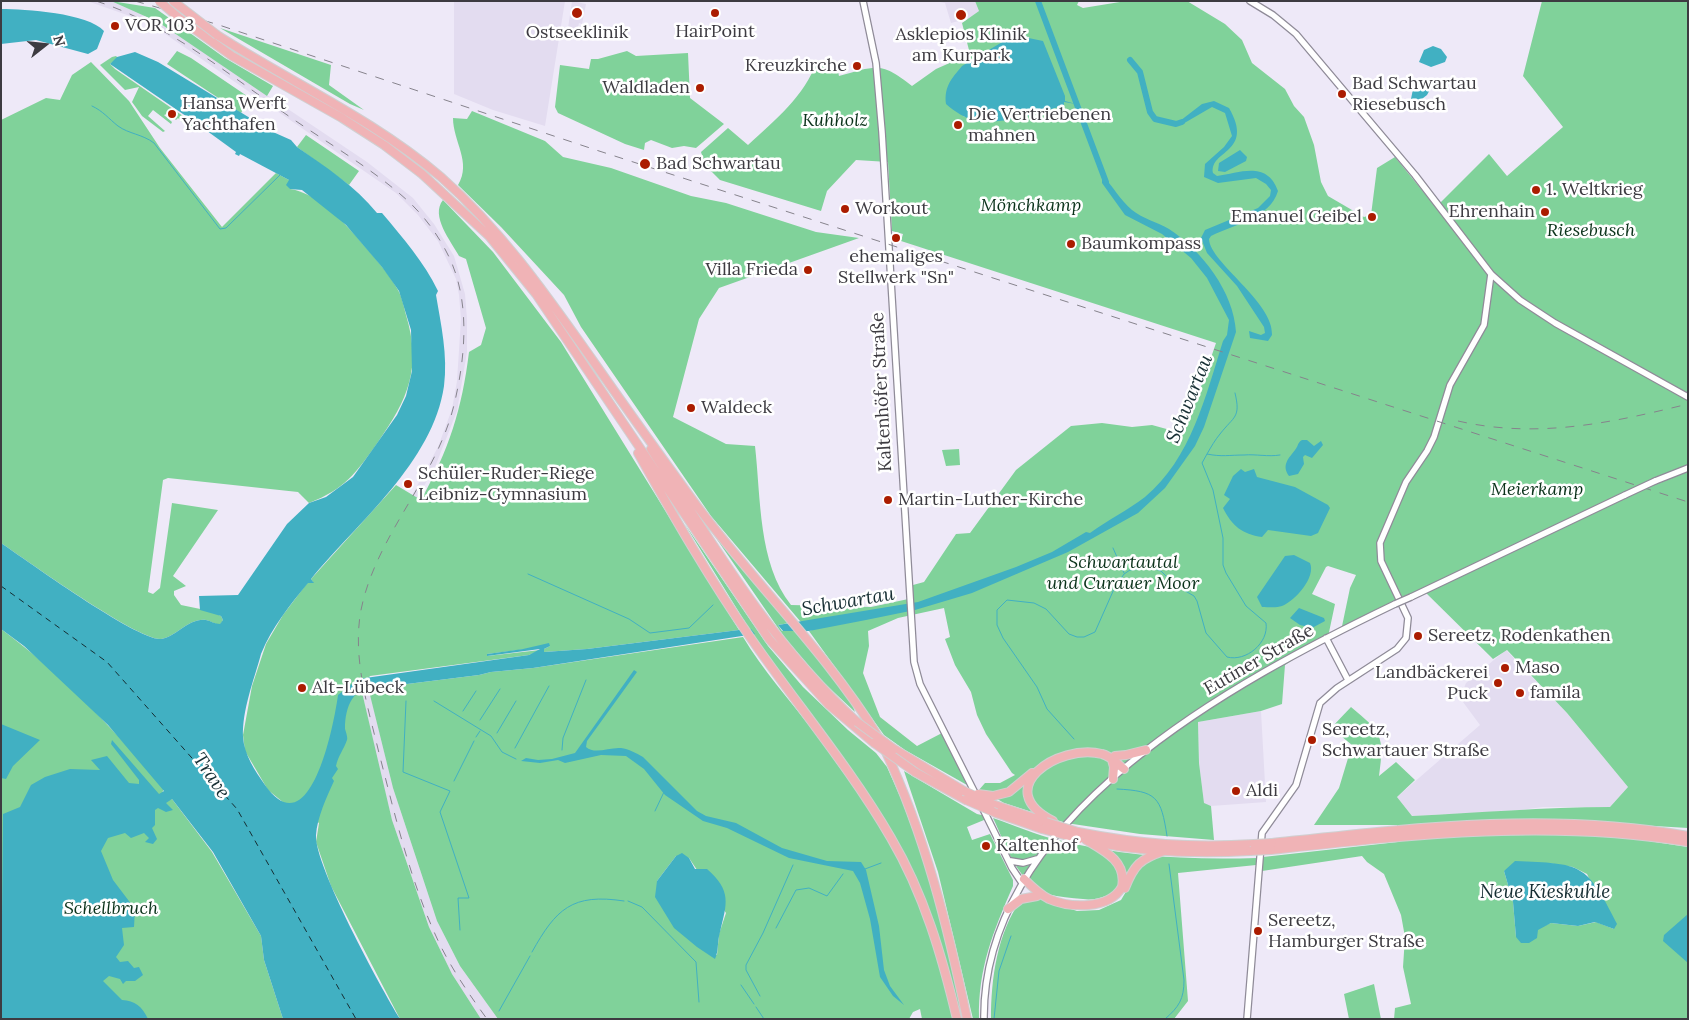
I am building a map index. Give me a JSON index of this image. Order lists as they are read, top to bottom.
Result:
{
  "streets": {
    "street": ["Kaltenhöfer Straße", "Eutiner Straße"]
  },
  "crossings": [
    ["Kaltenhöfer Straße", "Eutiner Straße"]
  ],
  "water": ["Schwartau", "Trave", "Neue Kieskuhle"],
  "parks": [
    "Kuhholz",
    "Mönchkamp",
    "Riesebusch",
    "Meierkamp",
    "Schwartautal und Curauer Moor",
    "Schellbruch"
  ],
  "places": [
    "Ostseeklinik",
    "HairPoint",
    "Asklepios Klinik am Kurpark",
    "VOR 103",
    "Kreuzkirche",
    "Waldladen",
    "Bad Schwartau Riesebusch",
    "Hansa Werft Yachthafen",
    "Die Vertriebenen mahnen",
    "Bad Schwartau",
    "1. Weltkrieg",
    "Workout",
    "Ehrenhain",
    "Emanuel Geibel",
    "ehemaliges Stellwerk \"Sn\"",
    "Baumkompass",
    "Villa Frieda",
    "Waldeck",
    "Schüler-Ruder-Riege Leibniz-Gymnasium",
    "Martin-Luther-Kirche",
    "Sereetz, Rodenkathen",
    "Maso",
    "Landbäckerei Puck",
    "Alt-Lübeck",
    "famila",
    "Sereetz, Schwartauer Straße",
    "Aldi",
    "Kaltenhof",
    "Sereetz, Hamburger Straße"
  ],
  "north": "right"
}
